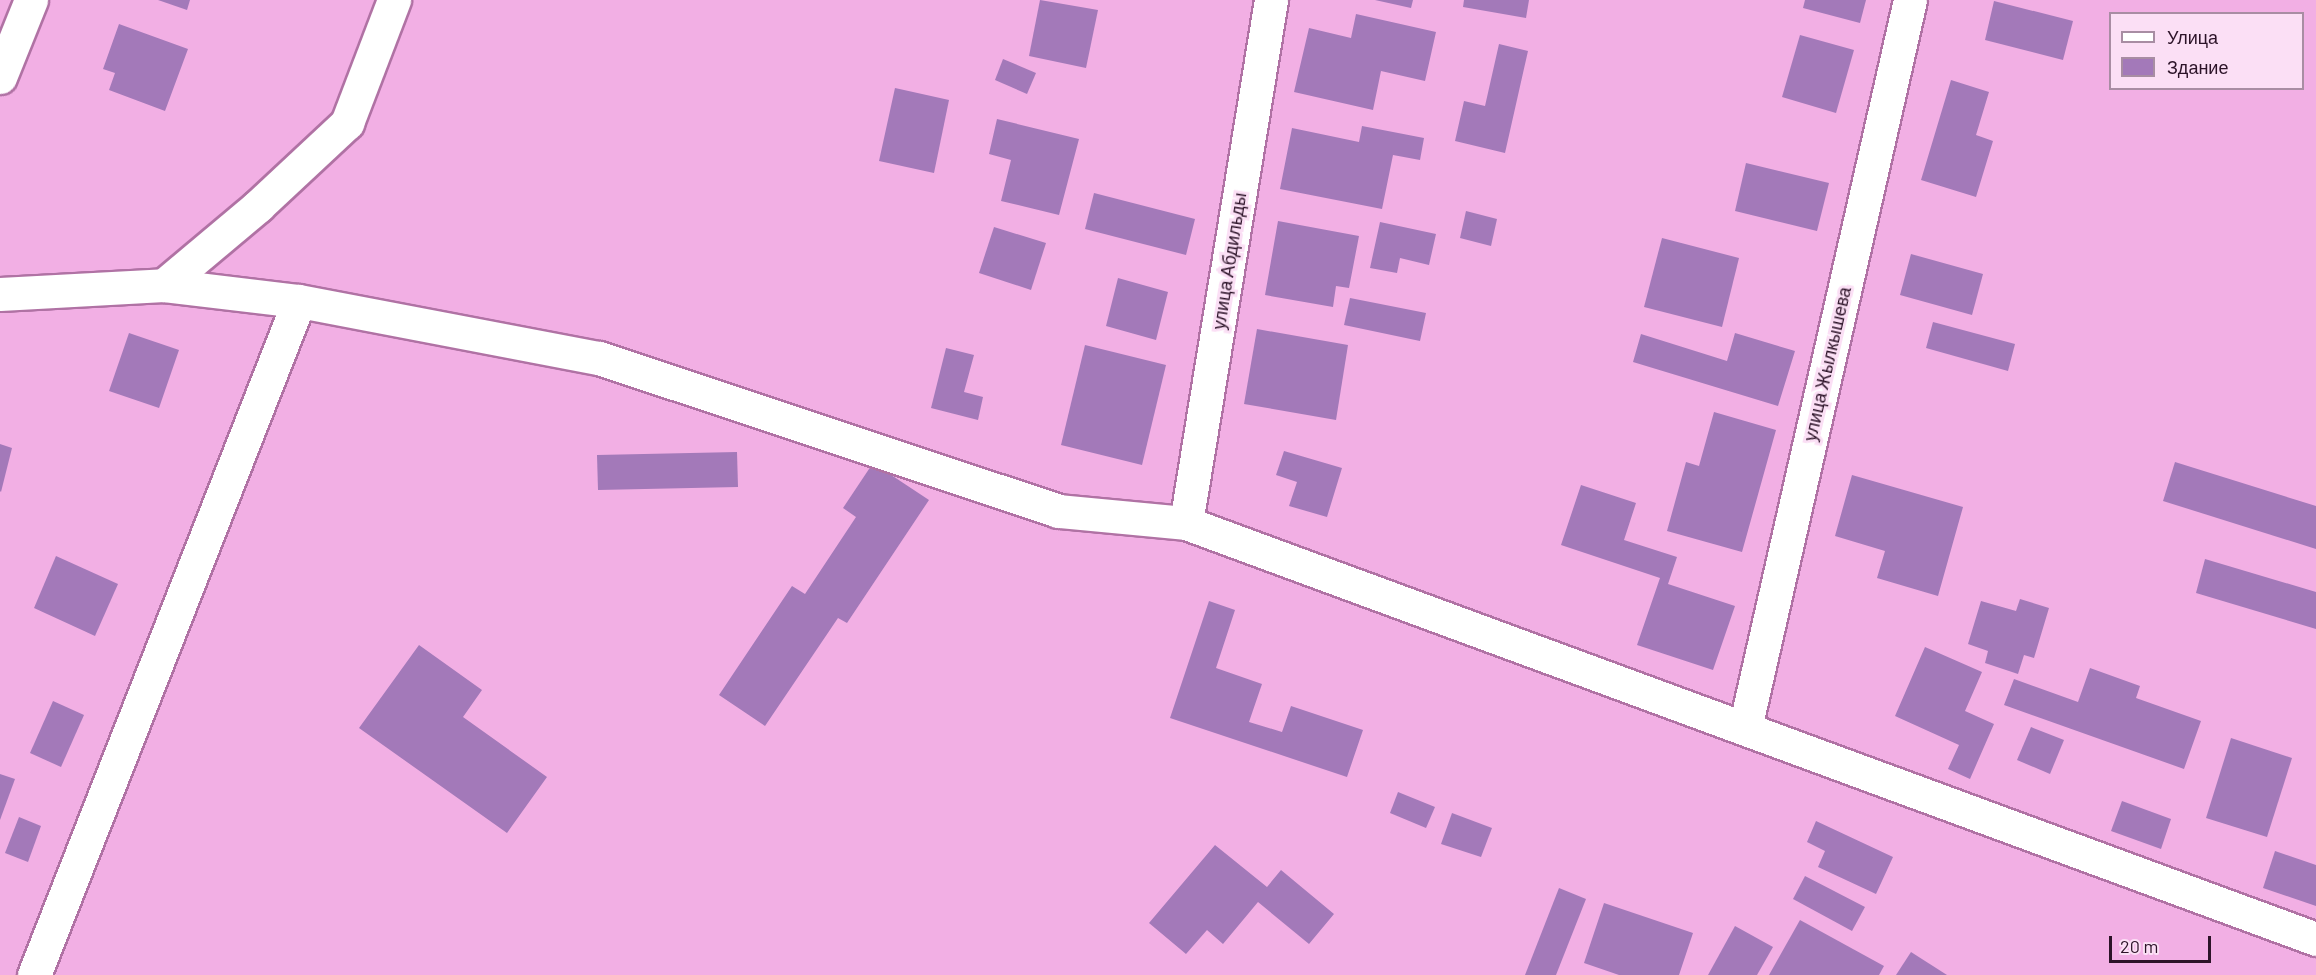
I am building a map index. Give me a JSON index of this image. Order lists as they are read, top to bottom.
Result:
{
  "streets": {
    "street": ["улица Абдильды", "улица Жылкышева"]
  },
  "legend": ["Улица", "Здание"],
  "scale_bar": "20 m"
}
